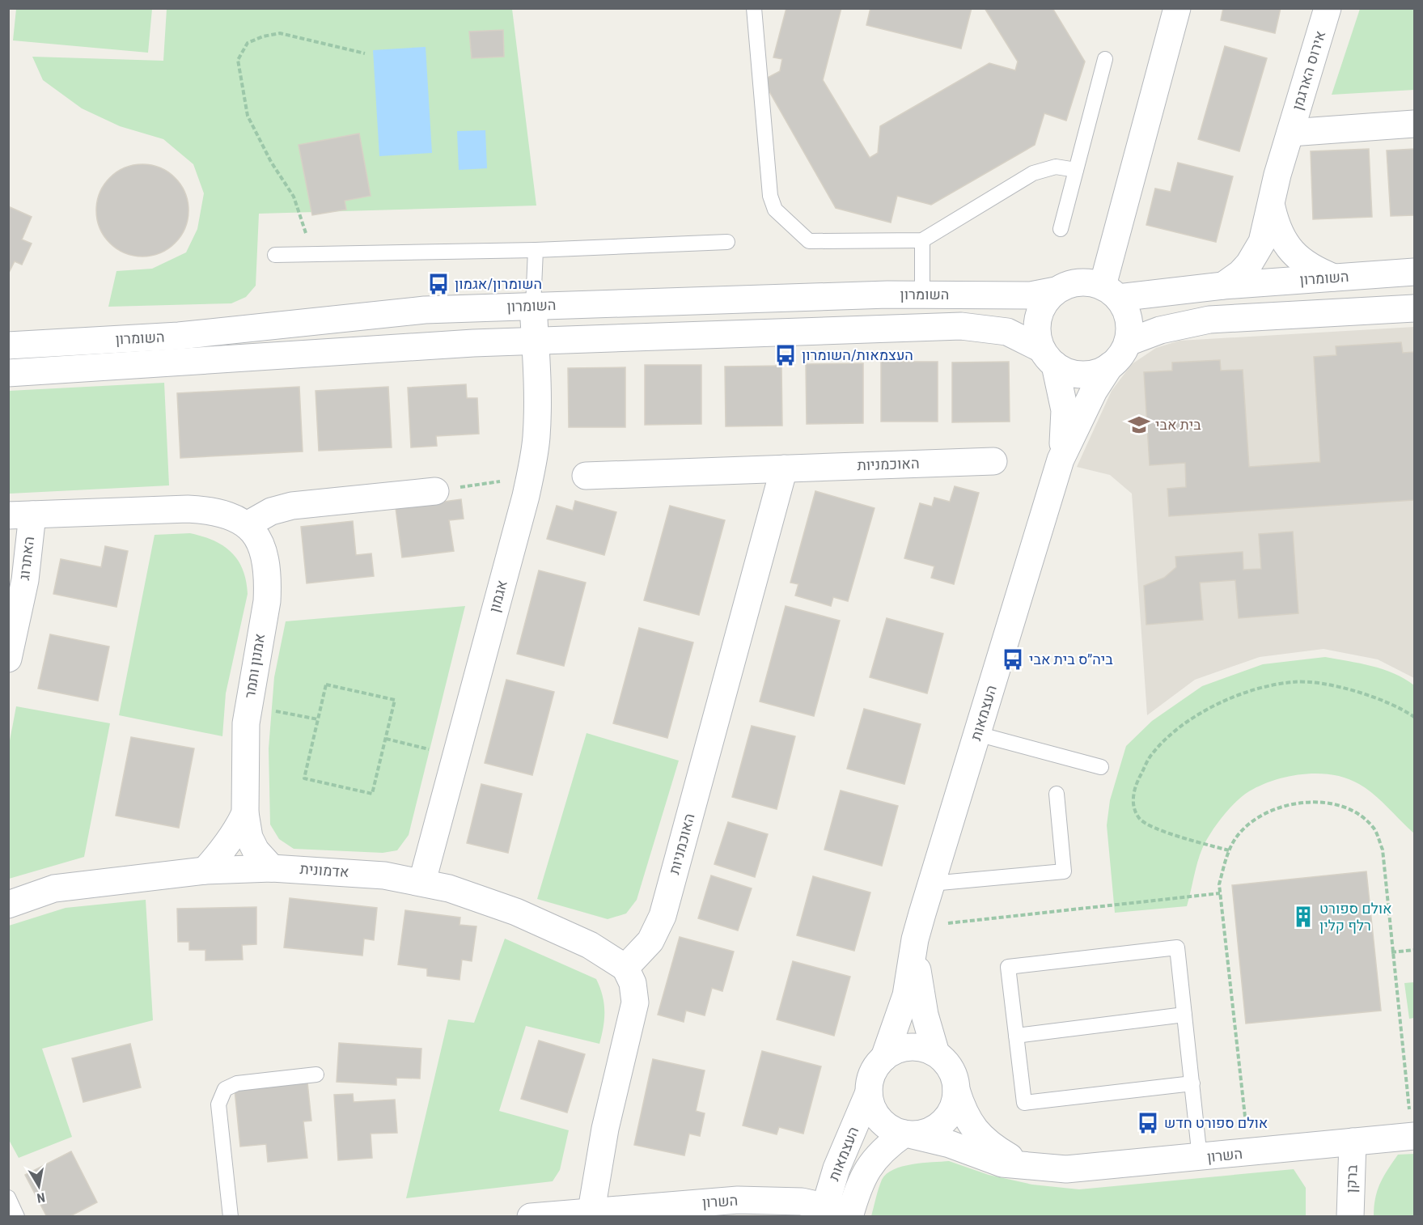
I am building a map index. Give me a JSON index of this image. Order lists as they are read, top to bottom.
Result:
{
  "streets": {
    "street": [
      "אירוס הארגמן",
      "השומרון",
      "האוכמניות",
      "האתרוג",
      "אגמון",
      "אמנון ותמר",
      "העצמאות",
      "אדמונית",
      "השרון",
      "ברקן"
    ]
  },
  "crossings": [
    ["אירוס הארגמן", "השומרון"],
    ["השומרון", "אגמון"],
    ["השומרון", "העצמאות"],
    ["האוכמניות", "אדמונית"],
    ["האתרוג", "אמנון ותמר"],
    ["אגמון", "אדמונית"],
    ["אמנון ותמר", "אדמונית"],
    ["העצמאות", "השרון"],
    ["השרון", "ברקן"]
  ],
  "places": {
    "bus stop": [
      "השומרון/אגמון",
      "העצמאות/השומרון",
      "ביה״ס בית אבי",
      "אולם ספורט חדש"
    ],
    "school or university": ["בית אבי"],
    "building": ["אולם ספורט רלף קלין"]
  },
  "north": "bottom"
}
